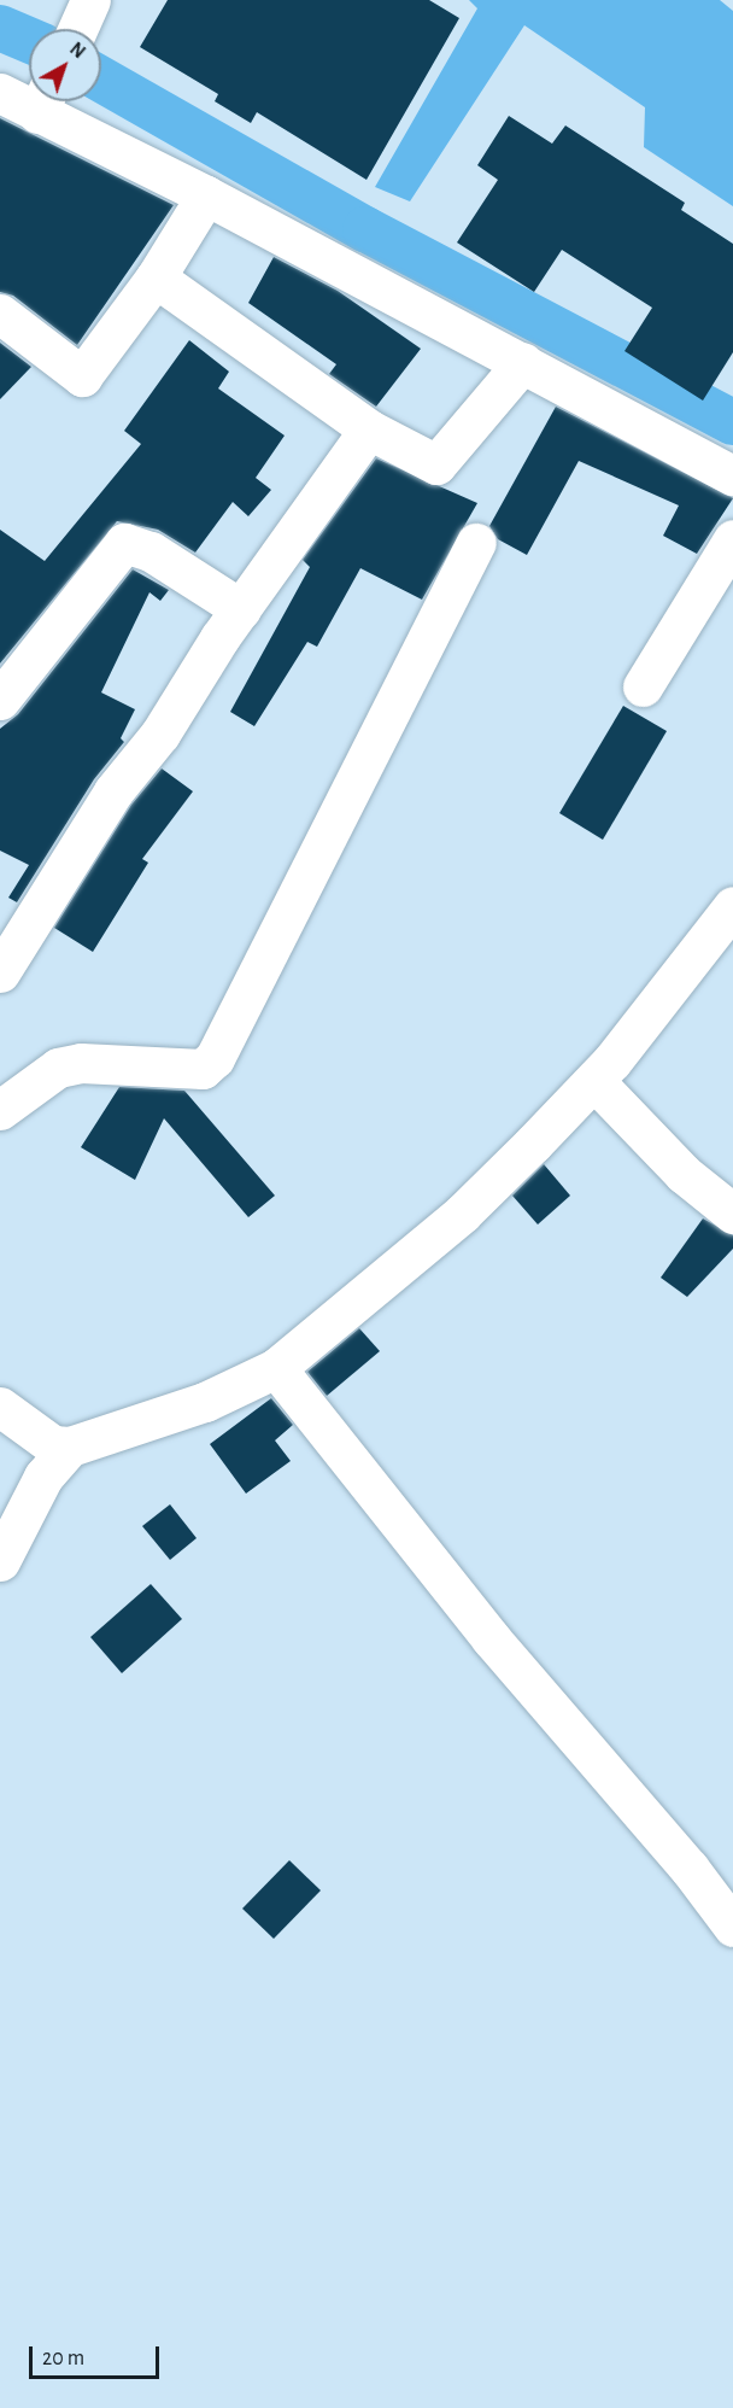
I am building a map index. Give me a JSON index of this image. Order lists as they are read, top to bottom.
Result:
{
  "scale_bar": "20 m",
  "north": "top right"
}
